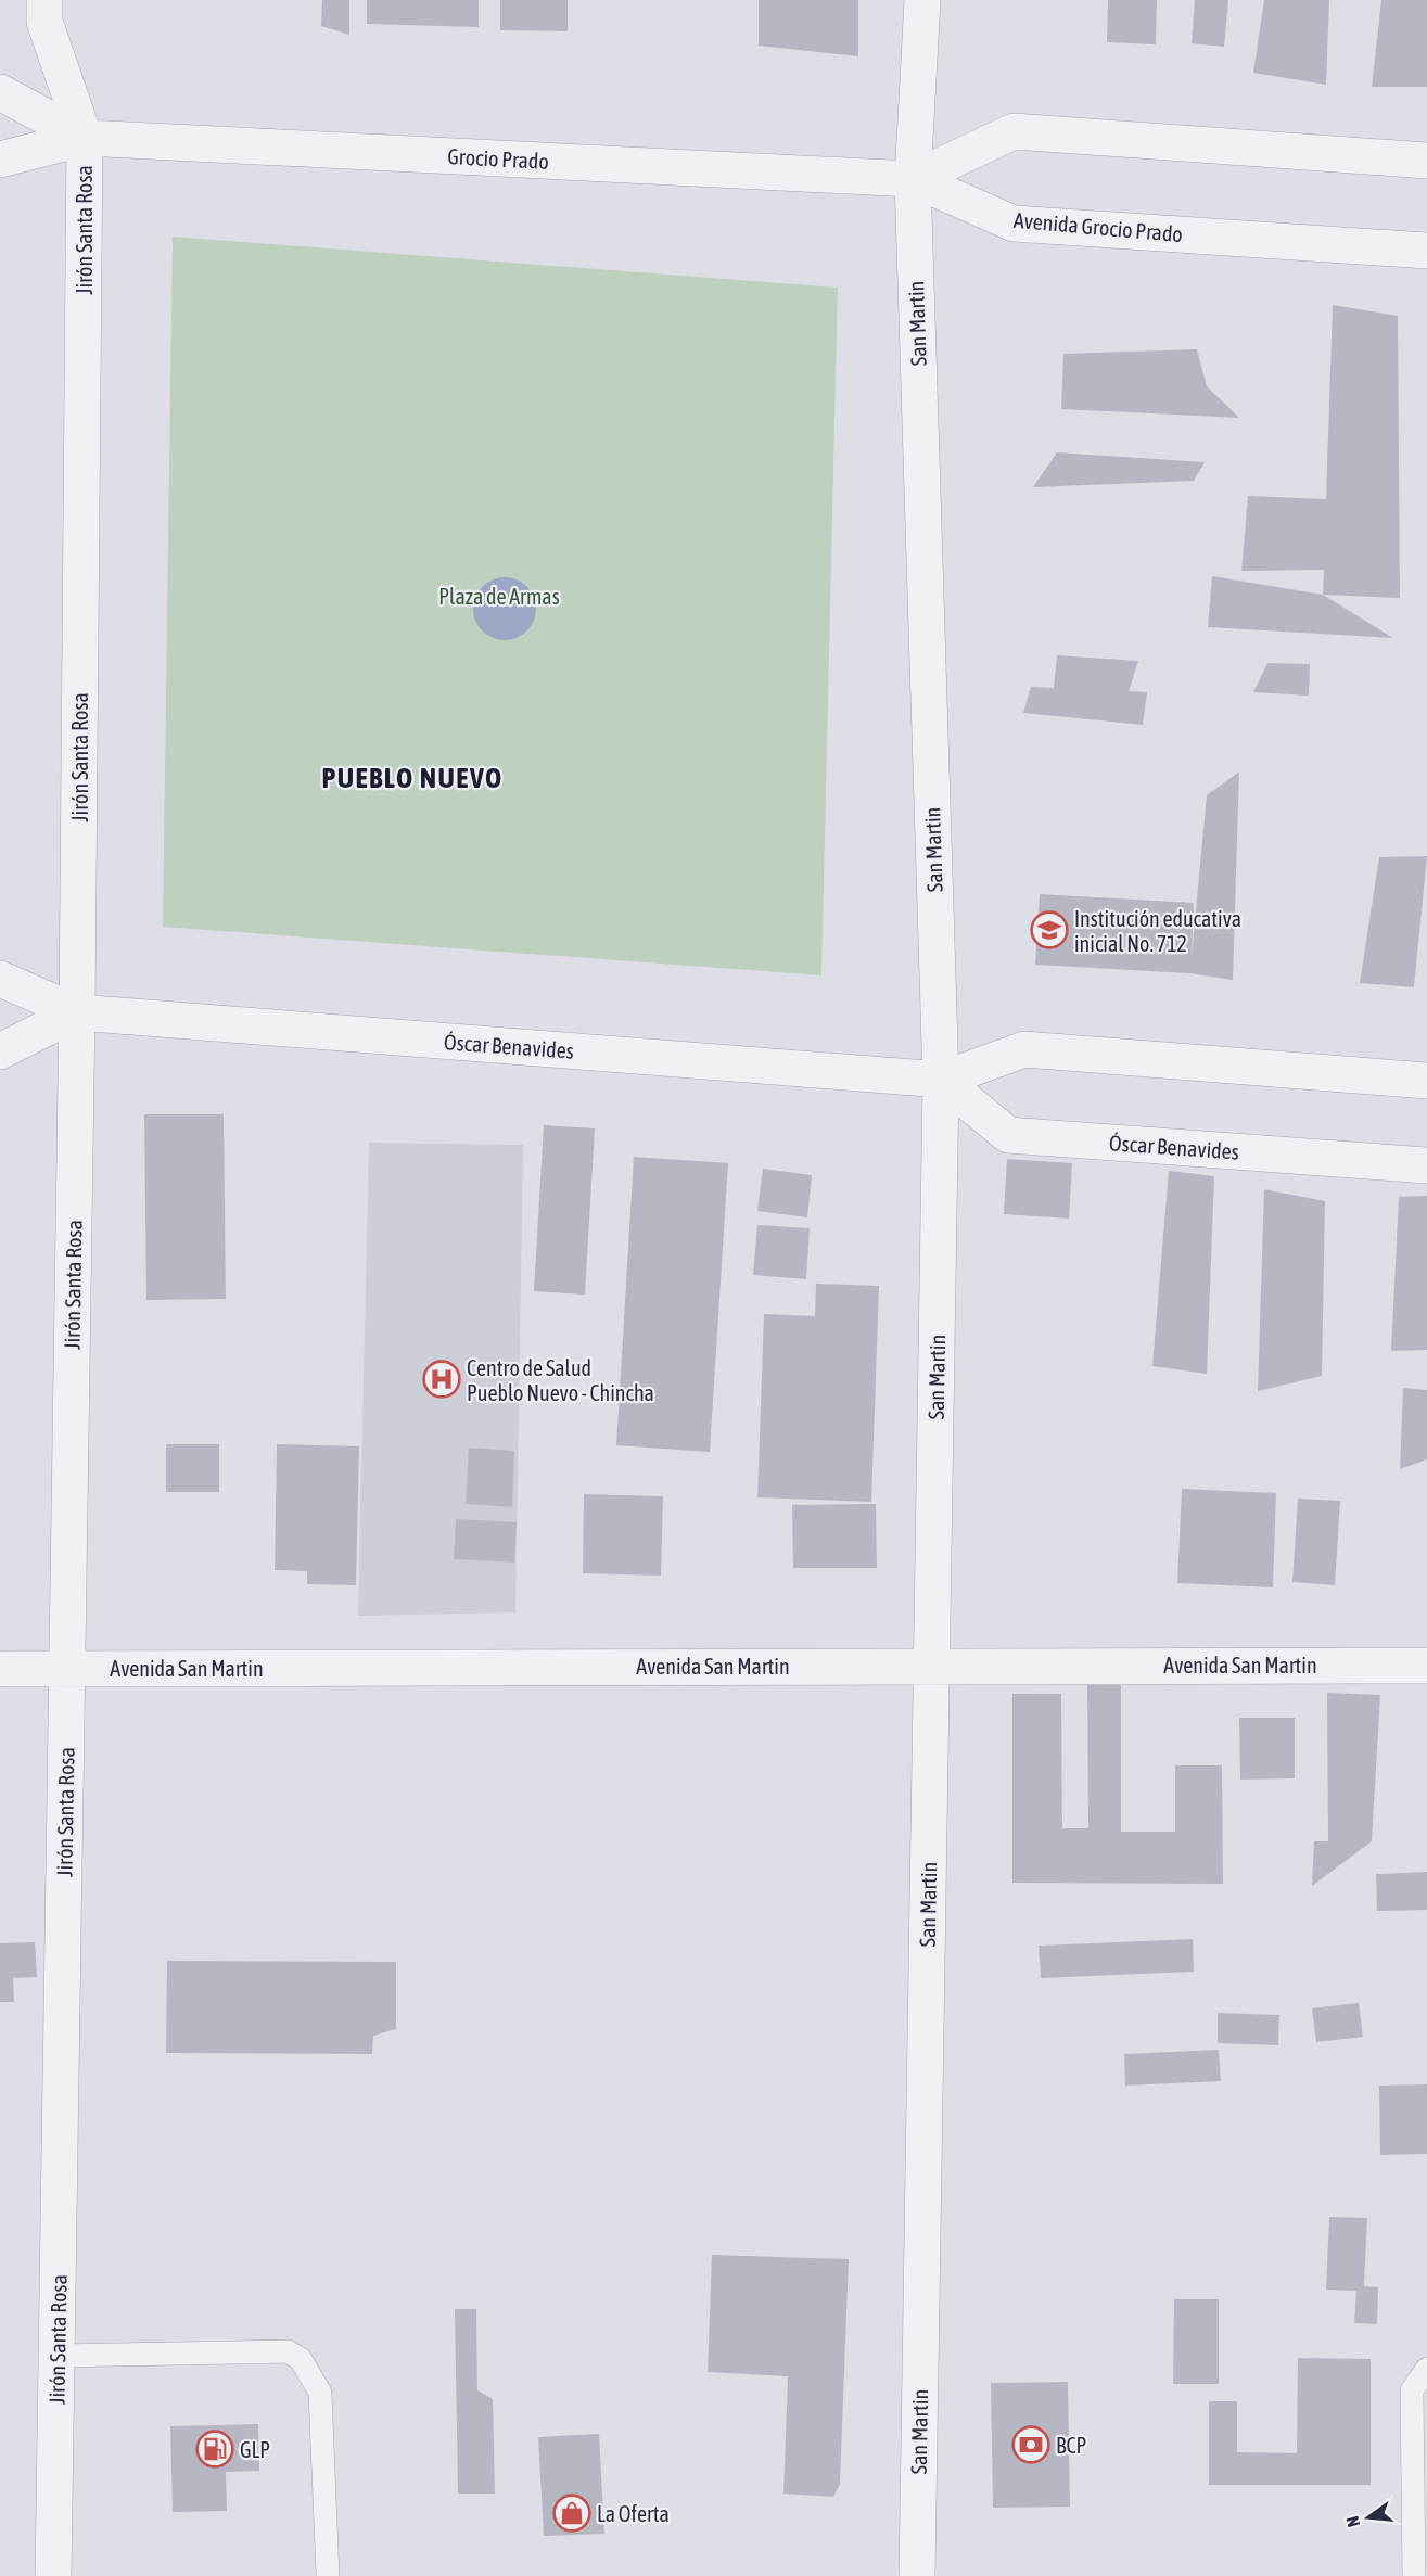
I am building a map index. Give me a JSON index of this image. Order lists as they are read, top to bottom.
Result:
{
  "streets": {
    "street": [
      "Grocio Prado",
      "Avenida Grocio Prado",
      "Jirón Santa Rosa",
      "San Martin",
      "Óscar Benavides",
      "Avenida San Martin"
    ]
  },
  "crossings": [
    ["Grocio Prado", "Avenida Grocio Prado"],
    ["Grocio Prado", "Jirón Santa Rosa"],
    ["Grocio Prado", "San Martin"],
    ["Avenida Grocio Prado", "San Martin"],
    ["Jirón Santa Rosa", "Óscar Benavides"],
    ["Jirón Santa Rosa", "Avenida San Martin"],
    ["San Martin", "Óscar Benavides"],
    ["San Martin", "Avenida San Martin"]
  ],
  "districts": ["PUEBLO NUEVO"],
  "parks": ["Plaza de Armas"],
  "places": {
    "school or university": ["Institución educativa inicial No. 712"],
    "hospital": ["Centro de Salud Pueblo Nuevo - Chincha"],
    "bank": ["BCP"],
    "fuel station": ["GLP"],
    "shop": ["La Oferta"]
  },
  "north": "left"
}
